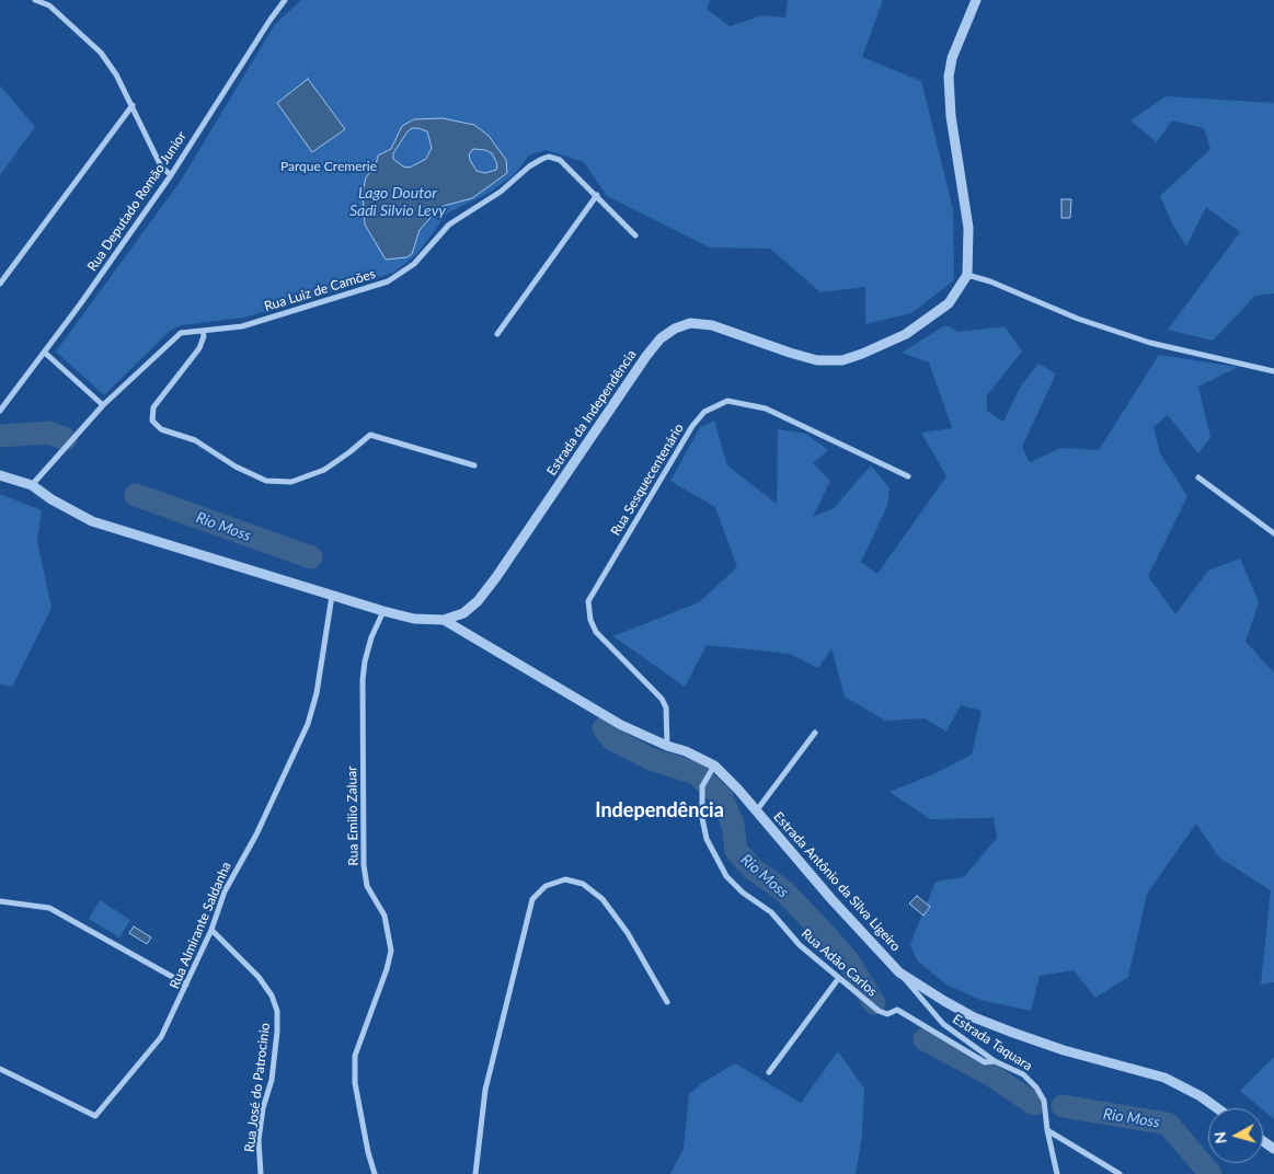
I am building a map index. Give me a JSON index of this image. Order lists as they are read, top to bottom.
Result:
{
  "streets": {
    "street": [
      "Rua Deputado Romão Junior",
      "Rua Luiz de Camões",
      "Estrada da Independência",
      "Rua Sesquecentenário",
      "Rua Emilio Zaluar",
      "Estrada Antônio da Silva Ligeiro",
      "Rua Almirante Saldanha",
      "Rua Adão Carlos",
      "Estrada Taquara",
      "Rua José do Patrocinio"
    ]
  },
  "crossings": [
    ["Rua Luiz de Camões", "Estrada da Independência"],
    ["Estrada da Independência", "Rua Emilio Zaluar"],
    ["Estrada da Independência", "Estrada Antônio da Silva Ligeiro"],
    ["Estrada da Independência", "Rua Almirante Saldanha"],
    ["Rua Sesquecentenário", "Estrada Antônio da Silva Ligeiro"],
    ["Estrada Antônio da Silva Ligeiro", "Rua Adão Carlos"],
    ["Estrada Antônio da Silva Ligeiro", "Estrada Taquara"],
    ["Rua Almirante Saldanha", "Rua José do Patrocinio"],
    ["Rua Adão Carlos", "Estrada Taquara"]
  ],
  "districts": ["Independência"],
  "water": ["Lago Doutor Sadi Silvio Levy", "Rio Moss"],
  "parks": ["Parque Cremerie"],
  "north": "left"
}
